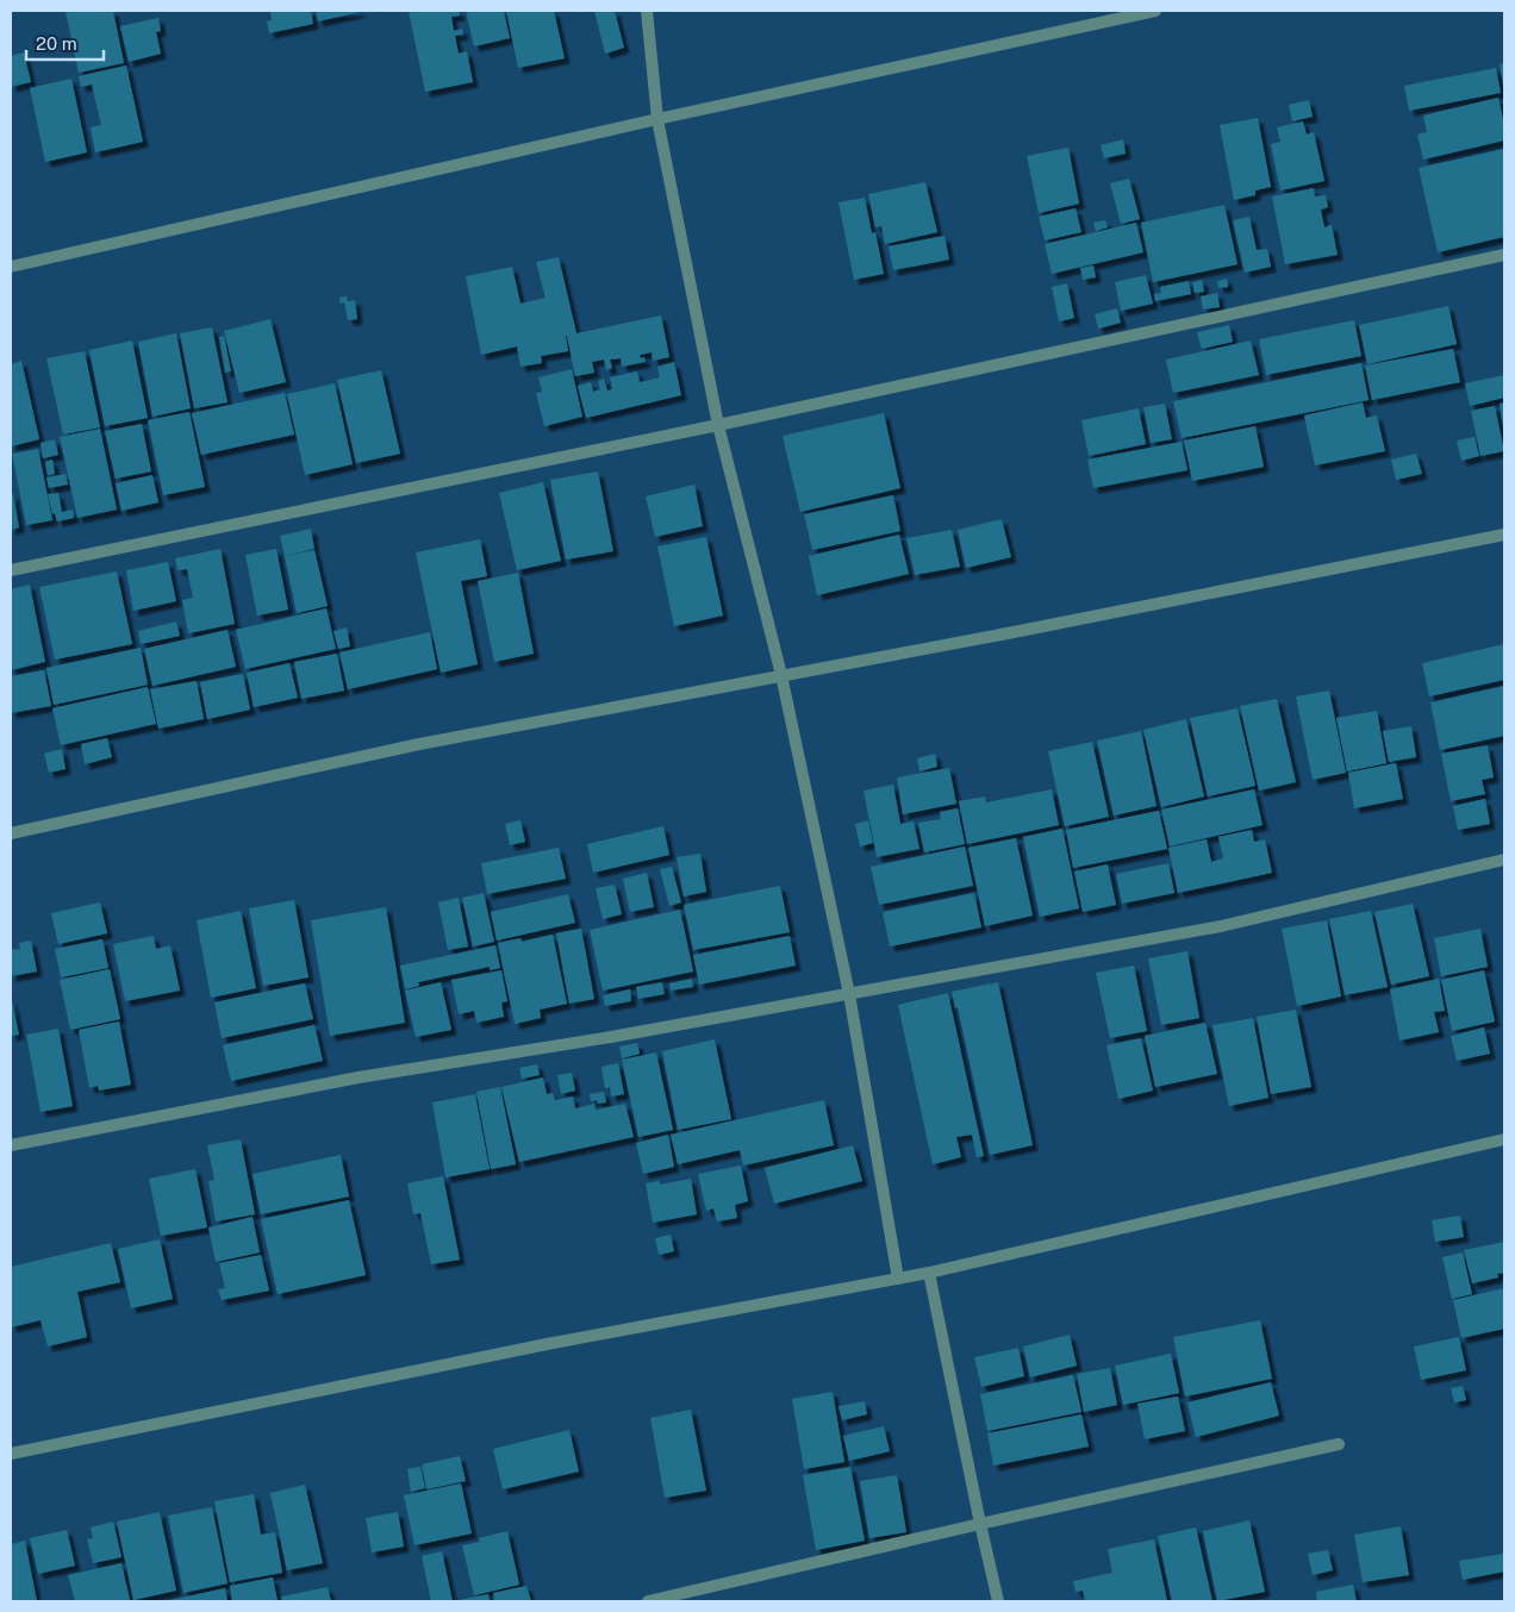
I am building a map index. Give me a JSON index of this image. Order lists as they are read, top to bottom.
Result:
{
  "scale_bar": "20 m"
}
